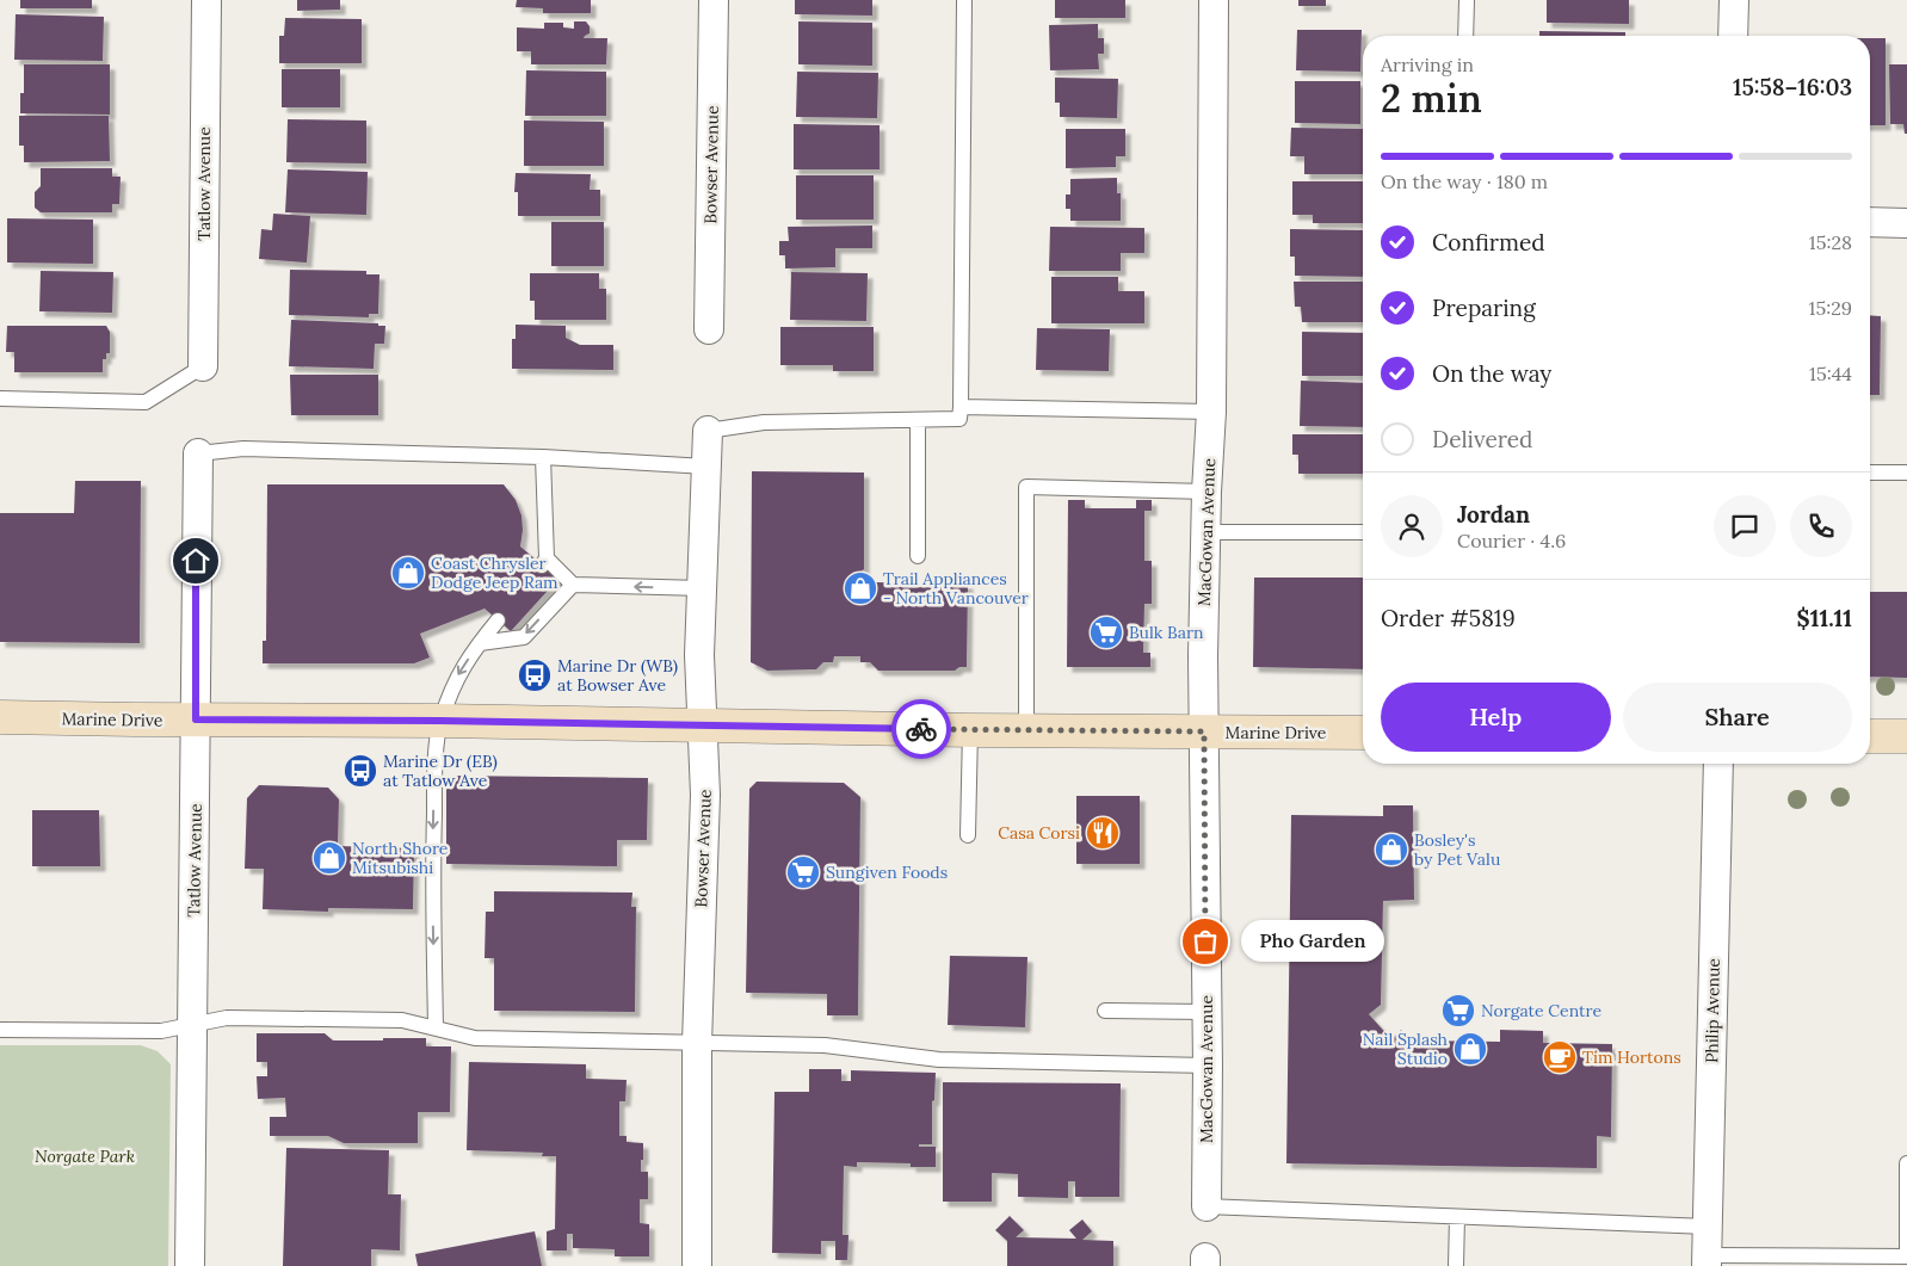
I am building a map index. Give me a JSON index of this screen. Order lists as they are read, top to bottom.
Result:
{
  "streets": {
    "main road": ["Marine Drive"],
    "street": [
      "Bowser Avenue",
      "Tatlow Avenue",
      "MacGowan Avenue",
      "Philip Avenue"
    ]
  },
  "crossings": [
    ["Bowser Avenue", "Marine Drive"],
    ["Tatlow Avenue", "Marine Drive"],
    ["MacGowan Avenue", "Marine Drive"]
  ],
  "parks": ["Norgate Park"],
  "places": {
    "shop": [
      "Coast Chrysler Dodge Jeep Ram",
      "Trail Appliances - North Vancouver",
      "Bosley's by Pet Valu",
      "North Shore Mitsubishi",
      "Nail Splash Studio"
    ],
    "supermarket": ["Bulk Barn", "Sungiven Foods", "Norgate Centre"],
    "bus stop": ["Marine Dr (WB) at Bowser Ave", "Marine Dr (EB) at Tatlow Ave"],
    "restaurant": ["Casa Corsi"],
    "other": ["Pho Garden"],
    "cafe": ["Tim Hortons"]
  },
  "page": {
    "heading": ["2 min", "Arriving in", "15:58–16:03"],
    "panel": [
      "Jordan",
      "Courier · 4.6",
      "Order #5819",
      "$11.11"
    ],
    "bar": "On the way · 180 m",
    "list": [
      ["Confirmed", "15:28"],
      ["Preparing", "15:29"],
      ["On the way", "15:44"],
      "Delivered"
    ],
    "buttons": ["Help", "Share"],
    "bubble": "Pho Garden"
  }
}
